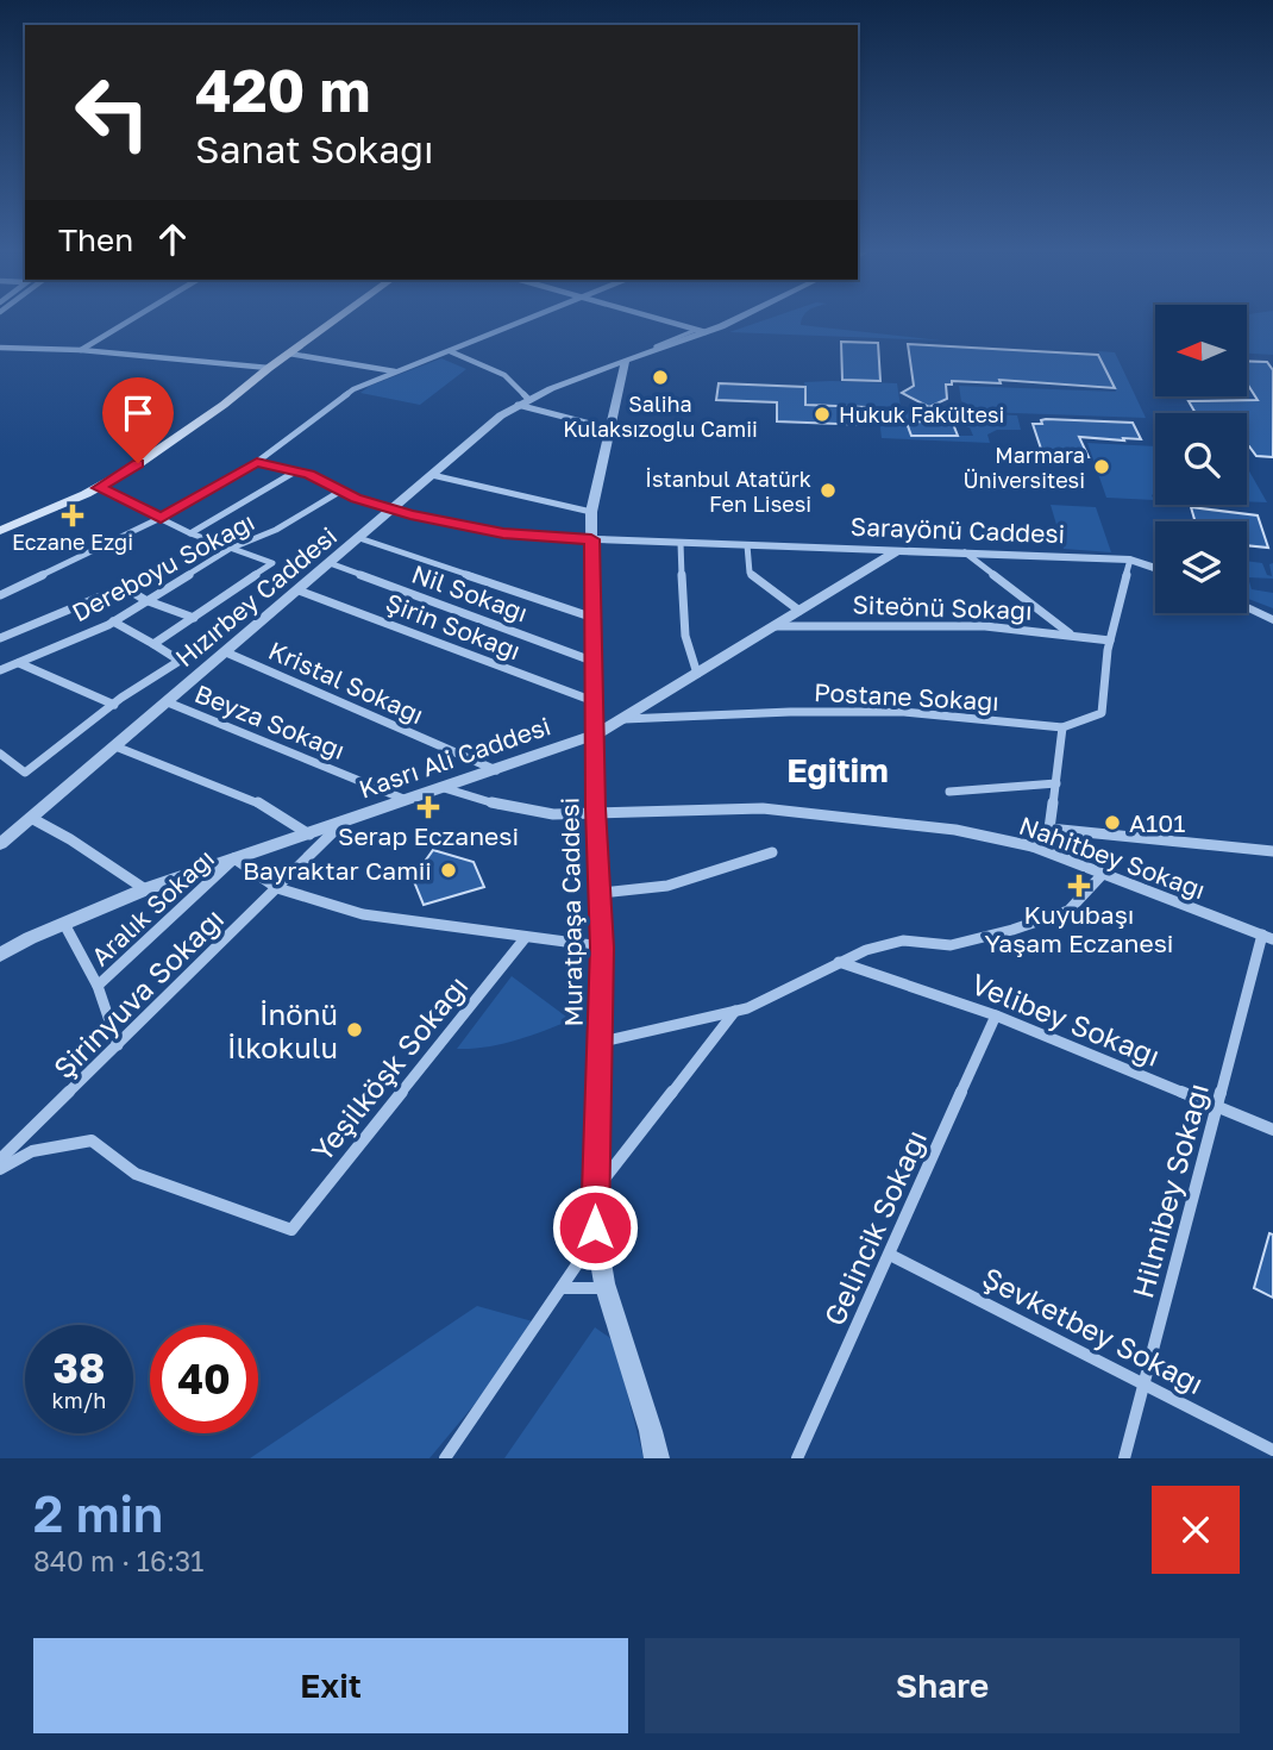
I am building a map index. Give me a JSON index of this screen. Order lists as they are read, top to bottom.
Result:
{
  "streets": {
    "street": [
      "Sarayönü Caddesi",
      "Dereboyu Sokağı",
      "Nil Sokağı",
      "Hızırbey Caddesi",
      "Siteönü Sokağı",
      "Şirin Sokağı",
      "Kristal Sokağı",
      "Postane Sokağı",
      "Beyza Sokağı",
      "Kasrı Ali Caddesi",
      "Nahitbey Sokağı",
      "Aralık Sokağı",
      "Muratpaşa Caddesi",
      "Şirinyuva Sokağı",
      "Velibey Sokağı",
      "Yeşilköşk Sokağı",
      "Hilmibey Sokağı",
      "Gelincik Sokağı",
      "Şevketbey Sokağı"
    ]
  },
  "crossings": [
    ["Sarayönü Caddesi", "Kasrı Ali Caddesi"],
    ["Sarayönü Caddesi", "Muratpaşa Caddesi"],
    ["Nil Sokağı", "Hızırbey Caddesi"],
    ["Nil Sokağı", "Muratpaşa Caddesi"],
    ["Hızırbey Caddesi", "Şirin Sokağı"],
    ["Hızırbey Caddesi", "Kristal Sokağı"],
    ["Hızırbey Caddesi", "Beyza Sokağı"],
    ["Hızırbey Caddesi", "Muratpaşa Caddesi"],
    ["Siteönü Sokağı", "Kasrı Ali Caddesi"],
    ["Şirin Sokağı", "Muratpaşa Caddesi"],
    ["Kristal Sokağı", "Kasrı Ali Caddesi"],
    ["Postane Sokağı", "Kasrı Ali Caddesi"],
    ["Beyza Sokağı", "Kasrı Ali Caddesi"],
    ["Kasrı Ali Caddesi", "Nahitbey Sokağı"],
    ["Kasrı Ali Caddesi", "Aralık Sokağı"],
    ["Kasrı Ali Caddesi", "Muratpaşa Caddesi"],
    ["Kasrı Ali Caddesi", "Şirinyuva Sokağı"],
    ["Nahitbey Sokağı", "Muratpaşa Caddesi"],
    ["Nahitbey Sokağı", "Hilmibey Sokağı"],
    ["Velibey Sokağı", "Hilmibey Sokağı"],
    ["Velibey Sokağı", "Gelincik Sokağı"],
    ["Hilmibey Sokağı", "Şevketbey Sokağı"],
    ["Gelincik Sokağı", "Şevketbey Sokağı"]
  ],
  "districts": ["Eğitim"],
  "places": {
    "other": [
      "Saliha Kulaksızoğlu Camii",
      "Hukuk Fakültesi",
      "Marmara Üniversitesi",
      "İstanbul Atatürk Fen Lisesi",
      "A101",
      "Bayraktar Camii",
      "İnönü İlkokulu"
    ],
    "health": ["Eczane Ezgi", "Serap Eczanesi", "Kuyubaşı Yaşam Eczanesi"]
  },
  "north": "left",
  "page": {
    "turn": ["420 m", "Sanat Sokağı"],
    "then": "Then",
    "speed": "38 km/h",
    "limit": "40",
    "heading": ["2 min", "840 m · 16:31"],
    "buttons": ["Exit", "Share"]
  }
}
